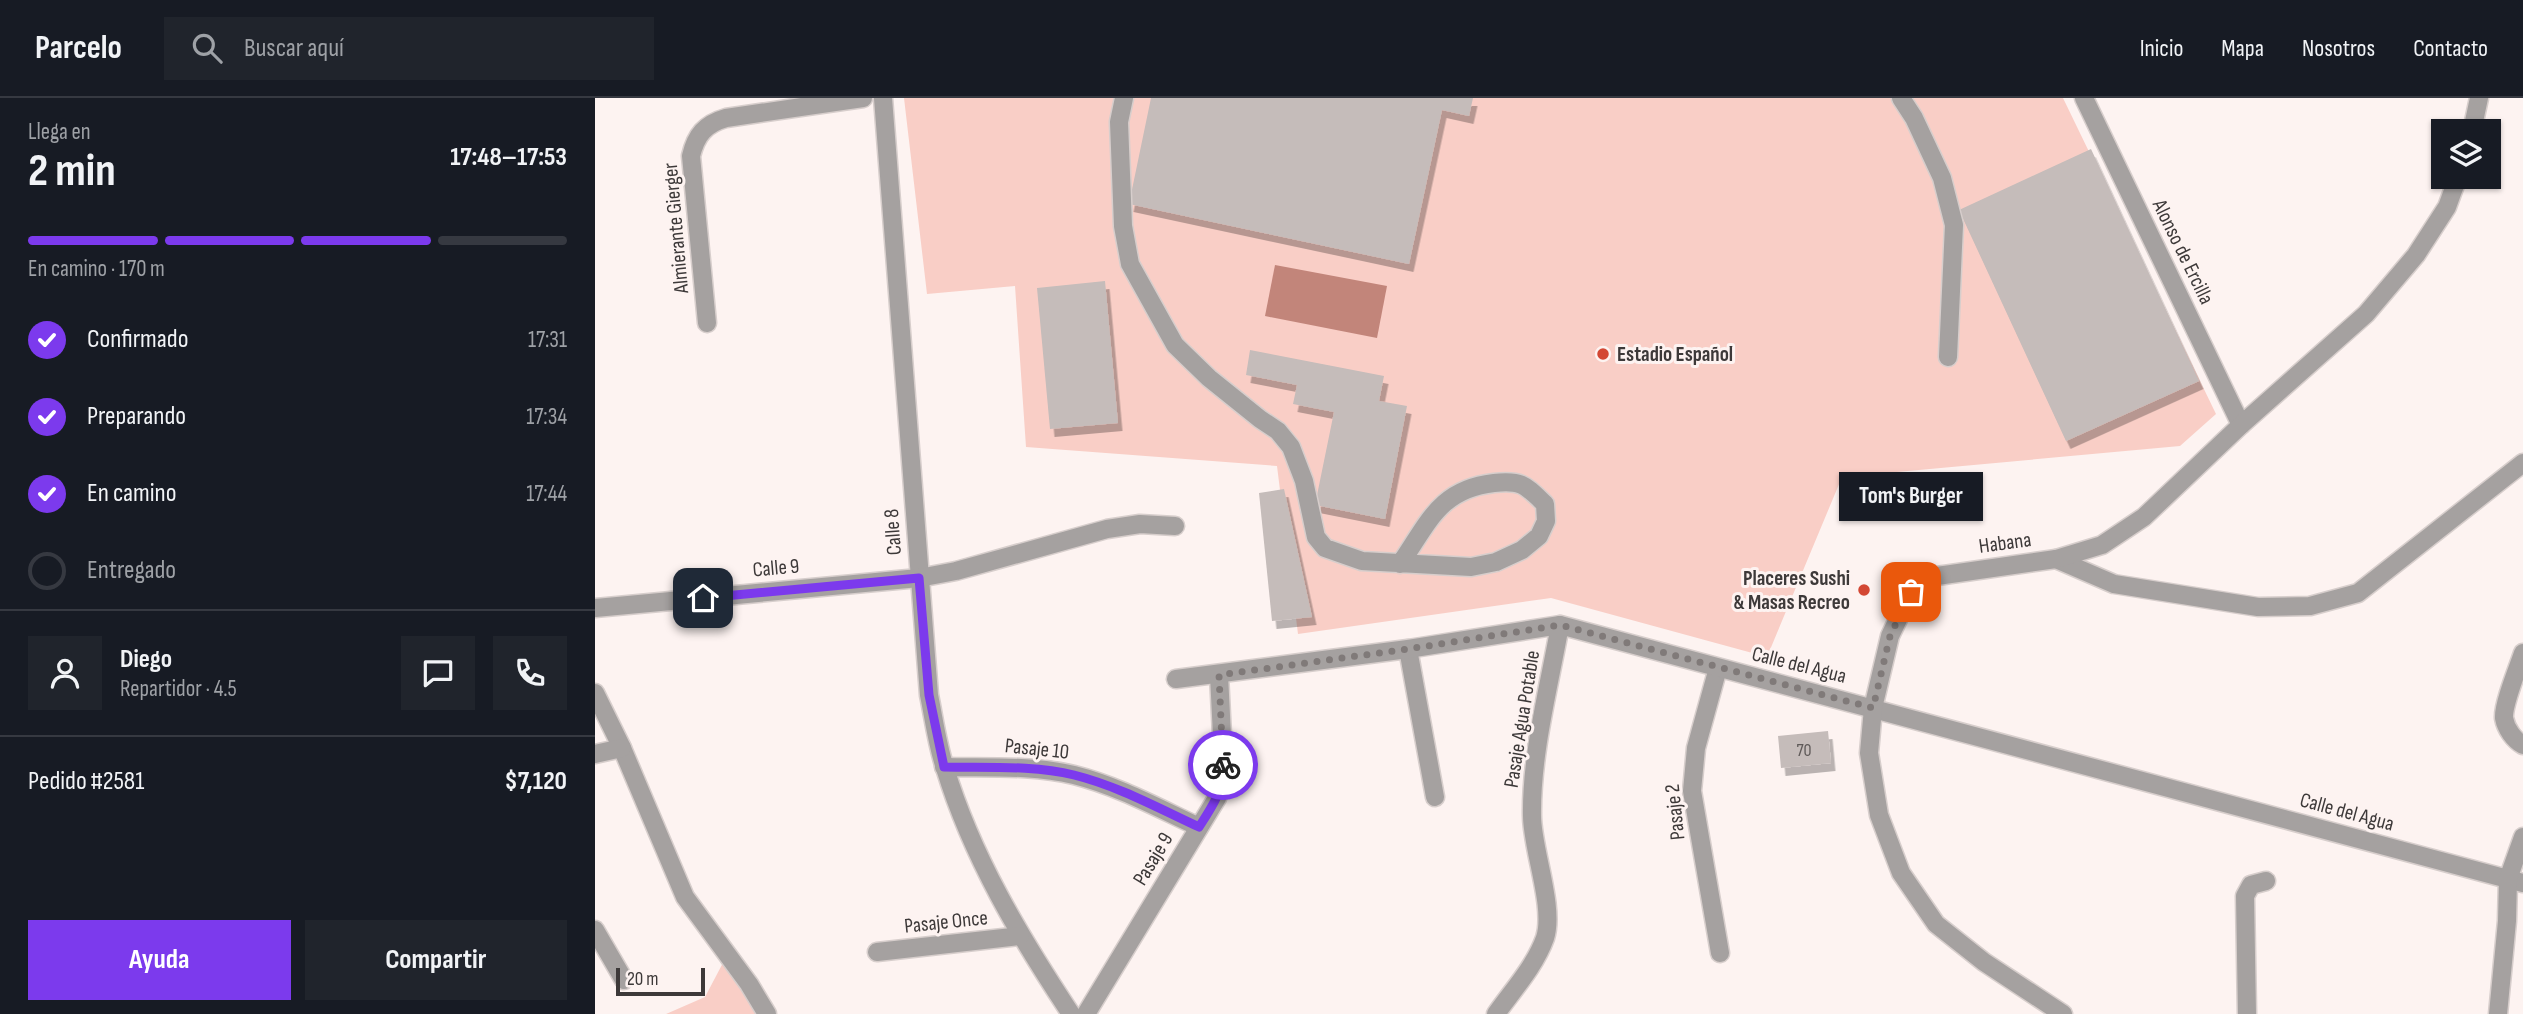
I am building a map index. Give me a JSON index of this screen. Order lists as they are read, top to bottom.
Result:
{
  "streets": {
    "street": [
      "Almierante Gierger",
      "Alonso de Ercilla",
      "Calle 8",
      "Habana",
      "Calle 9",
      "Calle del Agua",
      "Pasaje Agua Potable",
      "Pasaje 10",
      "Pasaje 2",
      "Pasaje 9",
      "Pasaje Once"
    ]
  },
  "crossings": [
    ["Alonso de Ercilla", "Habana"],
    ["Calle 8", "Calle 9"],
    ["Calle 8", "Pasaje 10"],
    ["Calle 8", "Pasaje Once"],
    ["Habana", "Calle del Agua"],
    ["Calle del Agua", "Pasaje Agua Potable"],
    ["Calle del Agua", "Pasaje 2"],
    ["Calle del Agua", "Pasaje 9"],
    ["Pasaje 10", "Pasaje 9"]
  ],
  "places": ["Estadio Español", "Placeres Sushi & Masas Recreo", "Tom's Burger"],
  "house_numbers": ["70"],
  "scale_bar": "20 m",
  "page": {
    "header": "Parcelo",
    "search": "Buscar aquí",
    "nav": [
      "Inicio",
      "Mapa",
      "Nosotros",
      "Contacto"
    ],
    "heading": ["2 min", "Llega en", "17:48–17:53"],
    "panel": [
      "Diego",
      "Repartidor · 4.5",
      "Pedido #2581",
      "$7,120"
    ],
    "bar": "En camino · 170 m",
    "list": [
      ["Confirmado", "17:31"],
      ["Preparando", "17:34"],
      ["En camino", "17:44"],
      "Entregado"
    ],
    "bubble": "Tom's Burger",
    "buttons": ["Ayuda", "Compartir"],
    "scale": "20 m"
  }
}
